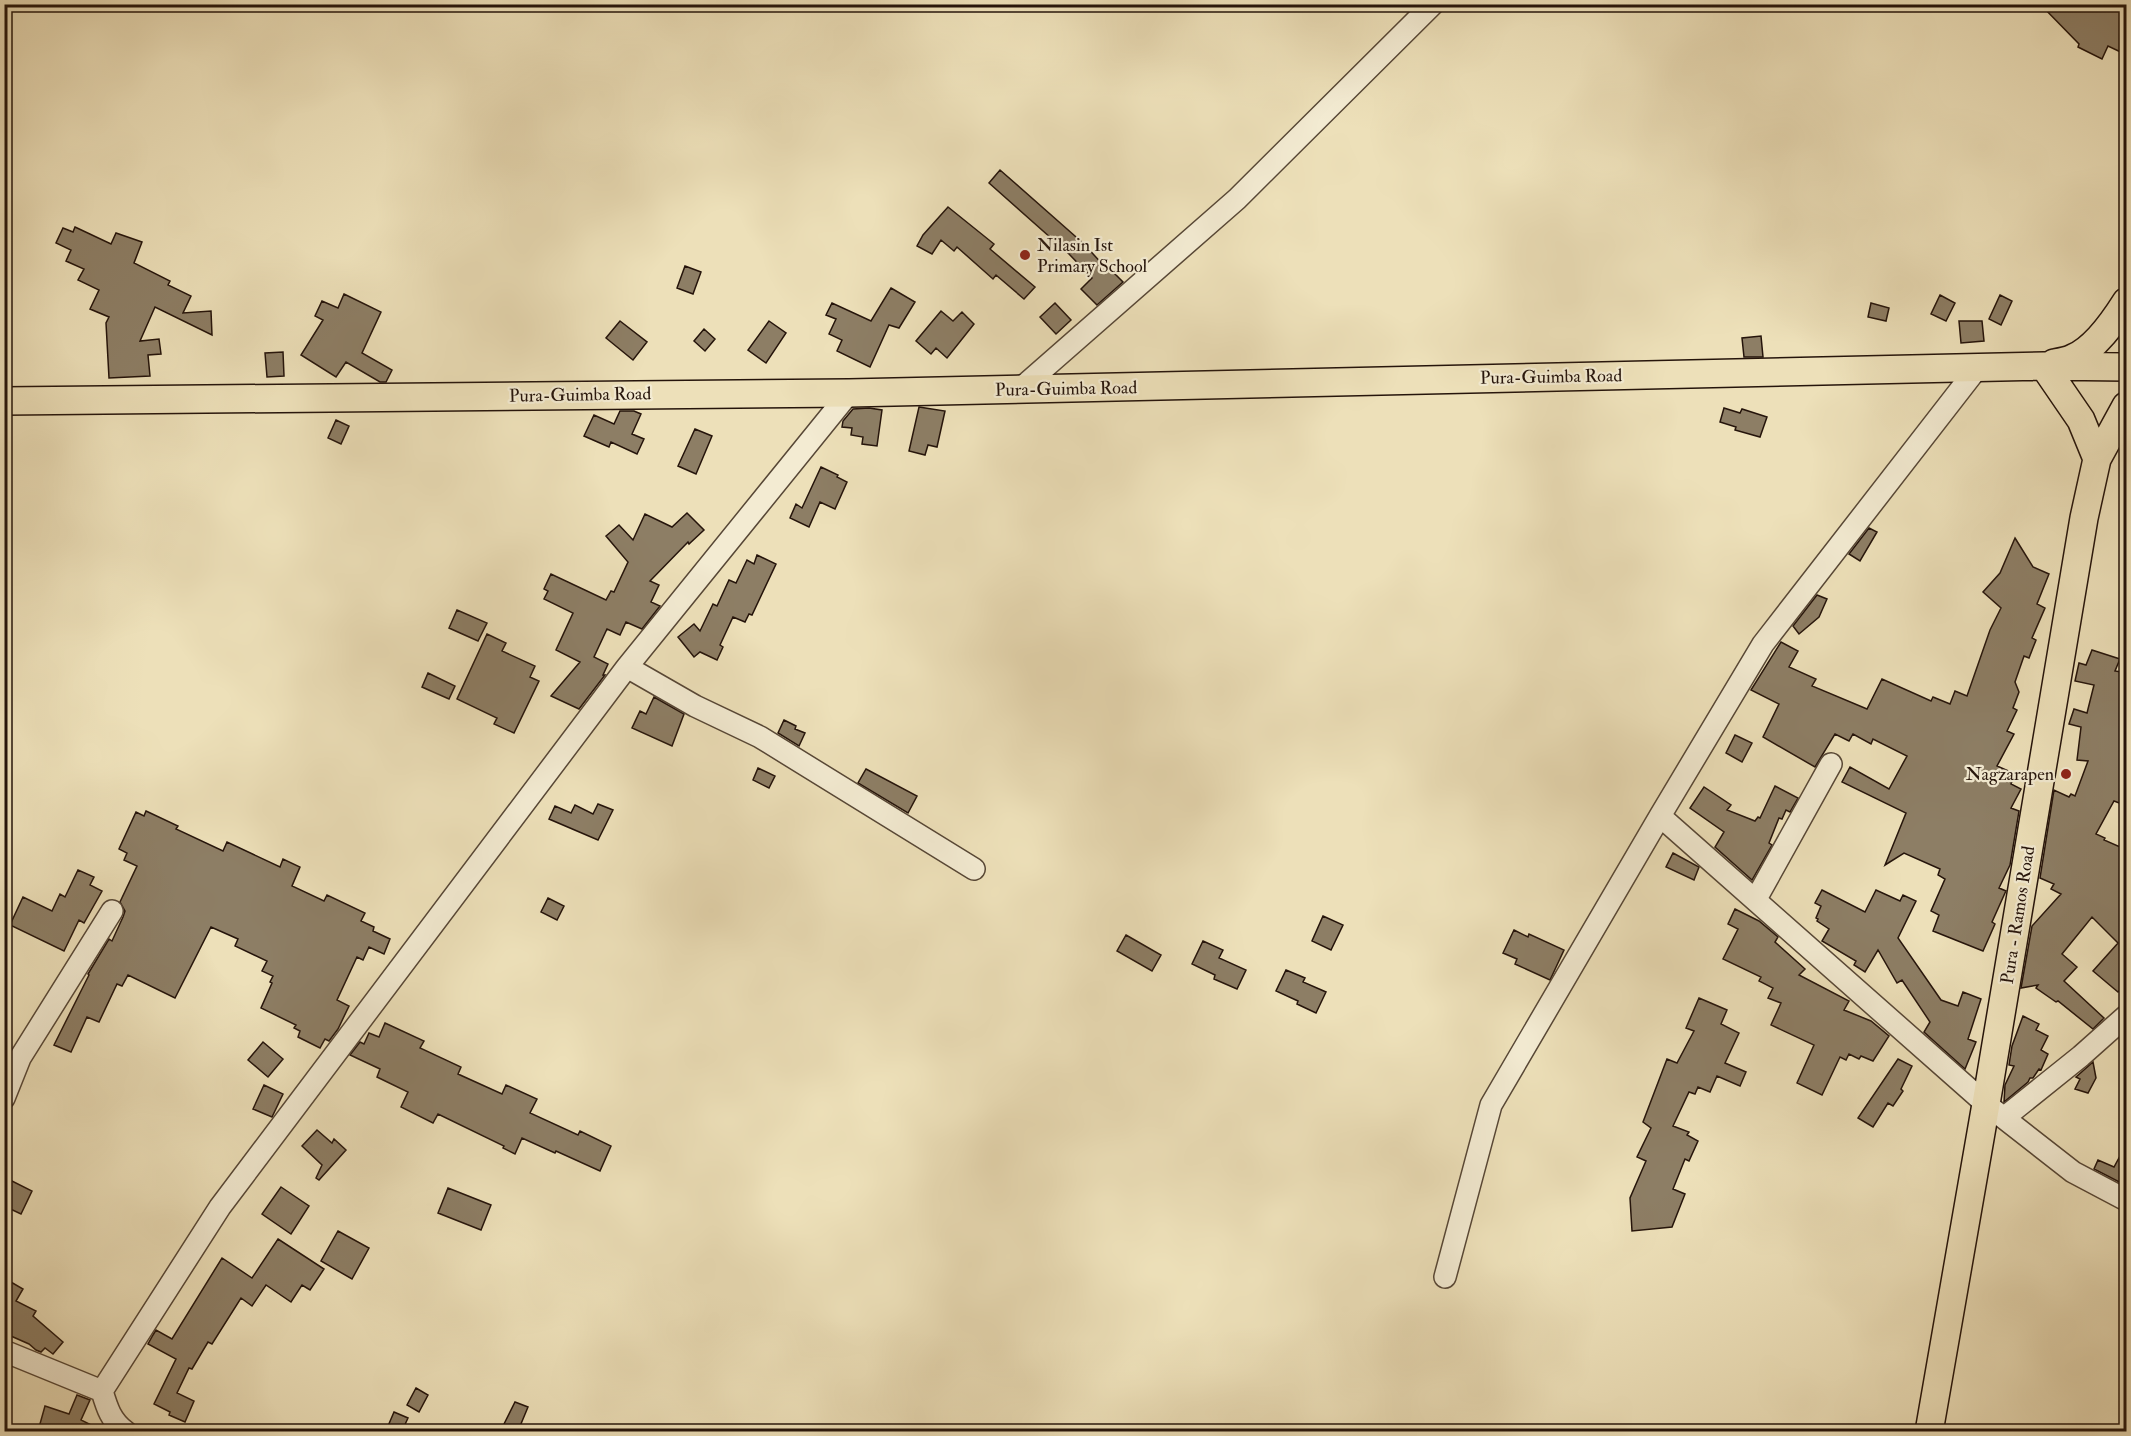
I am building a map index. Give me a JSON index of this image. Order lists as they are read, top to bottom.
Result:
{
  "streets": {
    "main road": ["Pura-Guimba Road", "Pura - Ramos Road"]
  },
  "places": ["Nilasin Ist Primary School", "Nagzarapen"]
}
